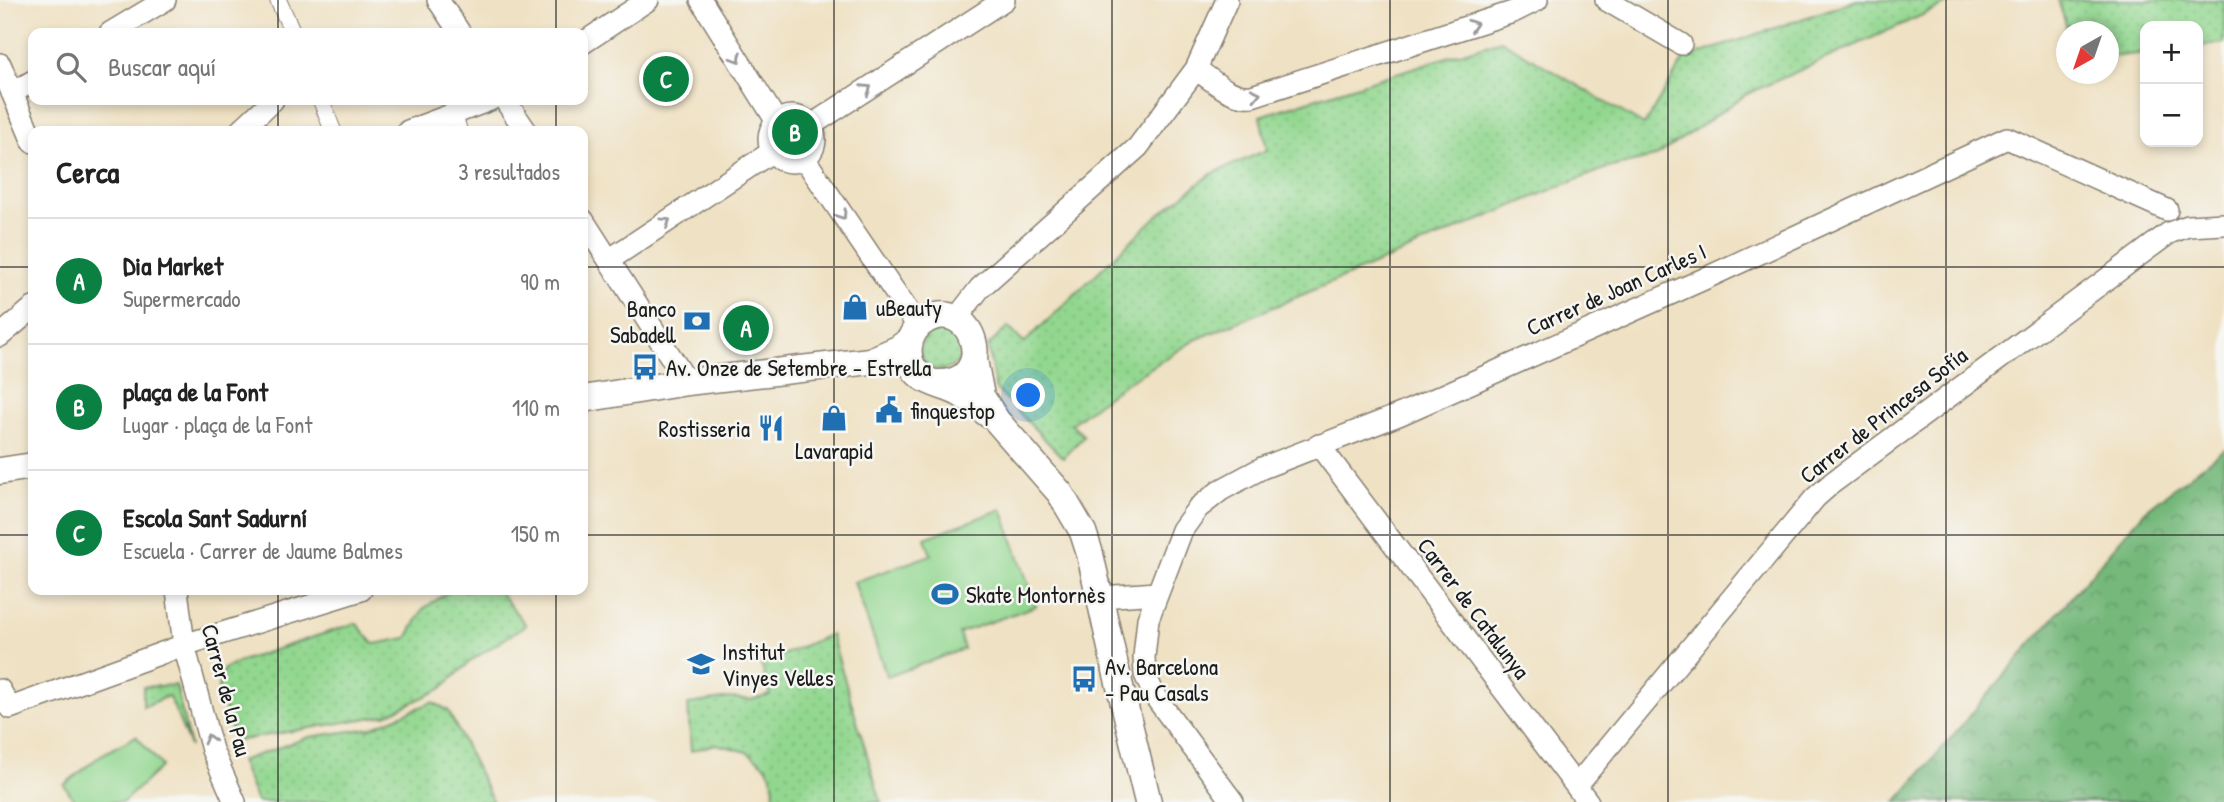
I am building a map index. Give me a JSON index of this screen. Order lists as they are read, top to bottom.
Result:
{
  "streets": {
    "street": [
      "Carrer de Joan Carles I",
      "Carrer de Princesa Sofía",
      "Carrer de Catalunya",
      "Carrer de la Pau"
    ]
  },
  "crossings": [
    ["Carrer de Joan Carles I", "Carrer de Catalunya"],
    ["Carrer de Princesa Sofía", "Carrer de Catalunya"]
  ],
  "one_way": ["Carrer de la Pau"],
  "places": {
    "shop": ["uBeauty", "Lavarapid"],
    "bank": ["Banco Sabadell"],
    "bus stop": ["Av. Onze de Setembre - Estrella", "Av. Barcelona - Pau Casals"],
    "public building": ["finquestop"],
    "restaurant": ["Rostisseria"],
    "sports": ["Skate Montornès"],
    "school or university": ["Institut Vinyes Velles"]
  },
  "north": "bottom left",
  "page": {
    "map_buttons": ["+", "−"],
    "search": "Buscar aquí",
    "pins": ["C", "B", "A"],
    "heading": ["Cerca", "3 resultados"],
    "list": [
      {
        "mark": "A",
        "name": "Dia Market",
        "note": "Supermercado",
        "value": "90 m"
      },
      {
        "mark": "B",
        "name": "plaça de la Font",
        "note": "Lugar · plaça de la Font",
        "value": "110 m"
      },
      {
        "mark": "C",
        "name": "Escola Sant Sadurní",
        "note": "Escuela · Carrer de Jaume Balmes",
        "value": "150 m"
      }
    ]
  }
}
